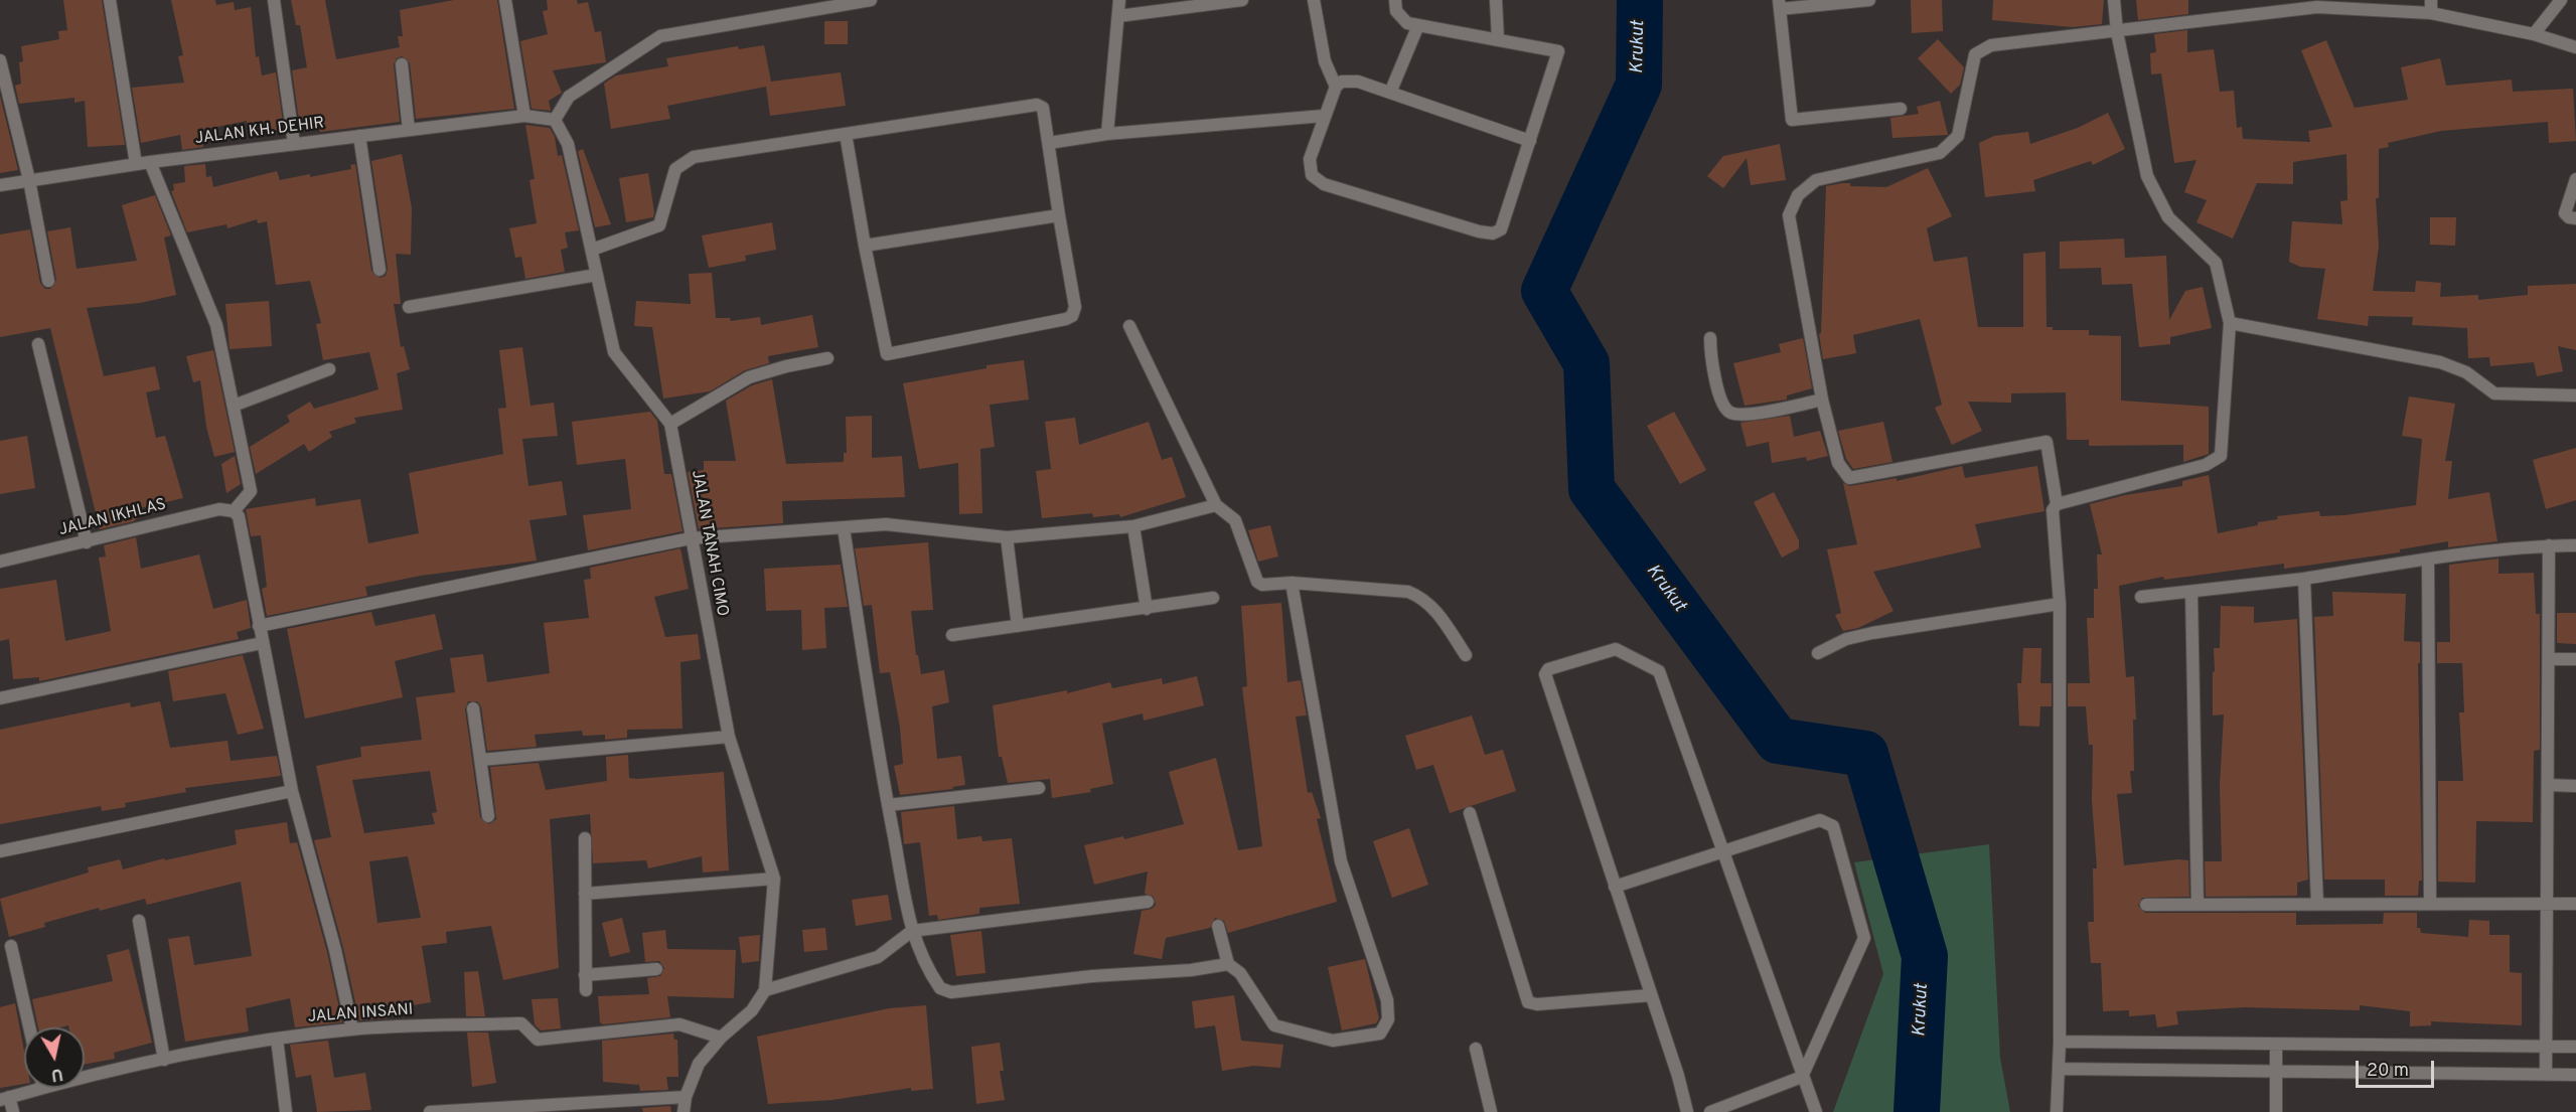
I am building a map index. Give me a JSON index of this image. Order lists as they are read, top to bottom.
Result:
{
  "streets": {
    "street": [
      "JALAN KH. DEHIR",
      "JALAN IKHLAS",
      "JALAN TANAH CIMO",
      "JALAN INSANI"
    ]
  },
  "water": ["Krukut"],
  "scale_bar": "20 m",
  "north": "bottom"
}
